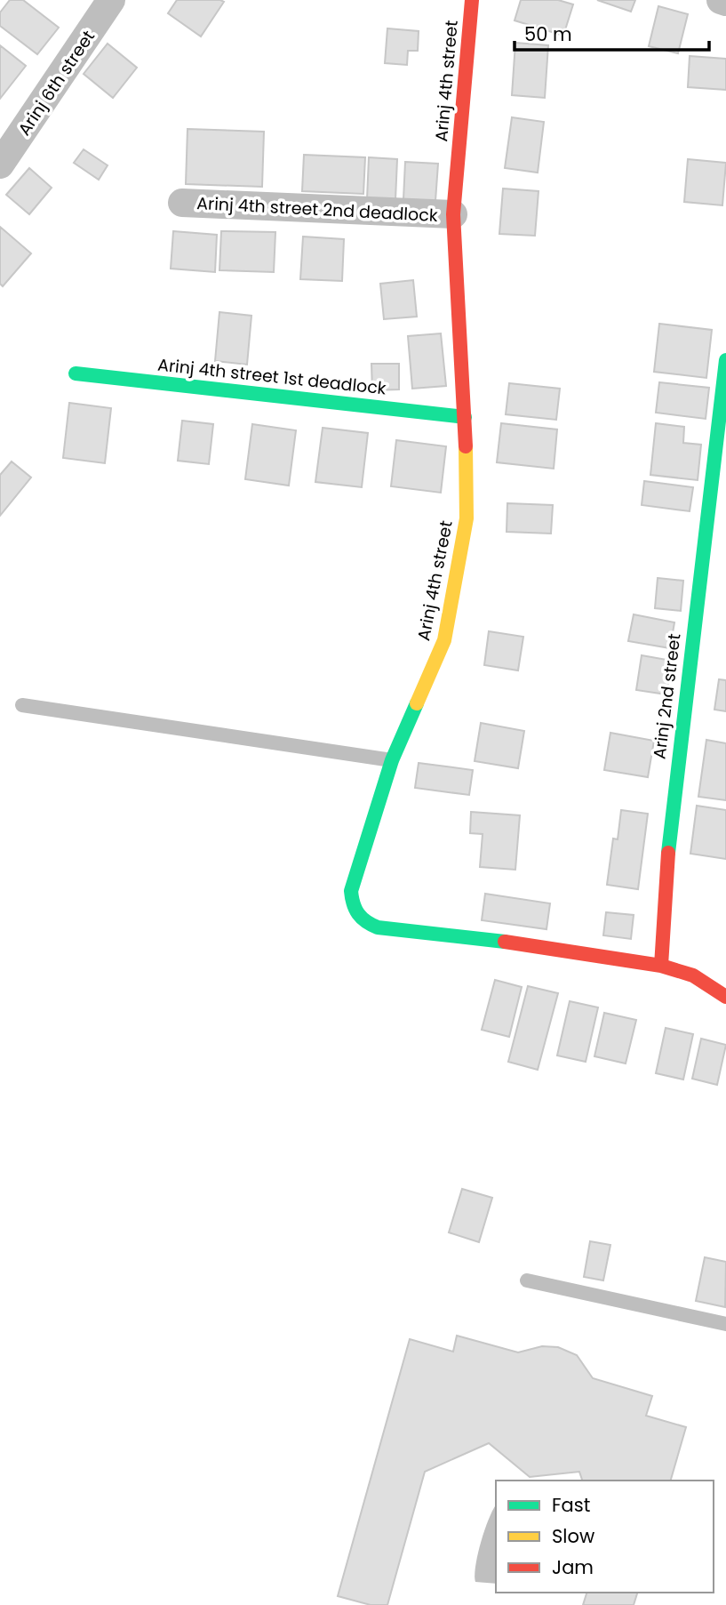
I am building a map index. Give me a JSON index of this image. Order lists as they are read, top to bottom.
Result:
{
  "streets": {
    "street": [
      "Arinj 4th street",
      "Arinj 6th street",
      "Arinj 4th street 2nd deadlock",
      "Arinj 4th street 1st deadlock",
      "Arinj 2nd street"
    ]
  },
  "crossings": [
    ["Arinj 4th street", "Arinj 4th street 2nd deadlock"],
    ["Arinj 4th street", "Arinj 4th street 1st deadlock"],
    ["Arinj 4th street", "Arinj 2nd street"]
  ],
  "legend": ["Fast", "Slow", "Jam"],
  "scale_bar": "50 m"
}
